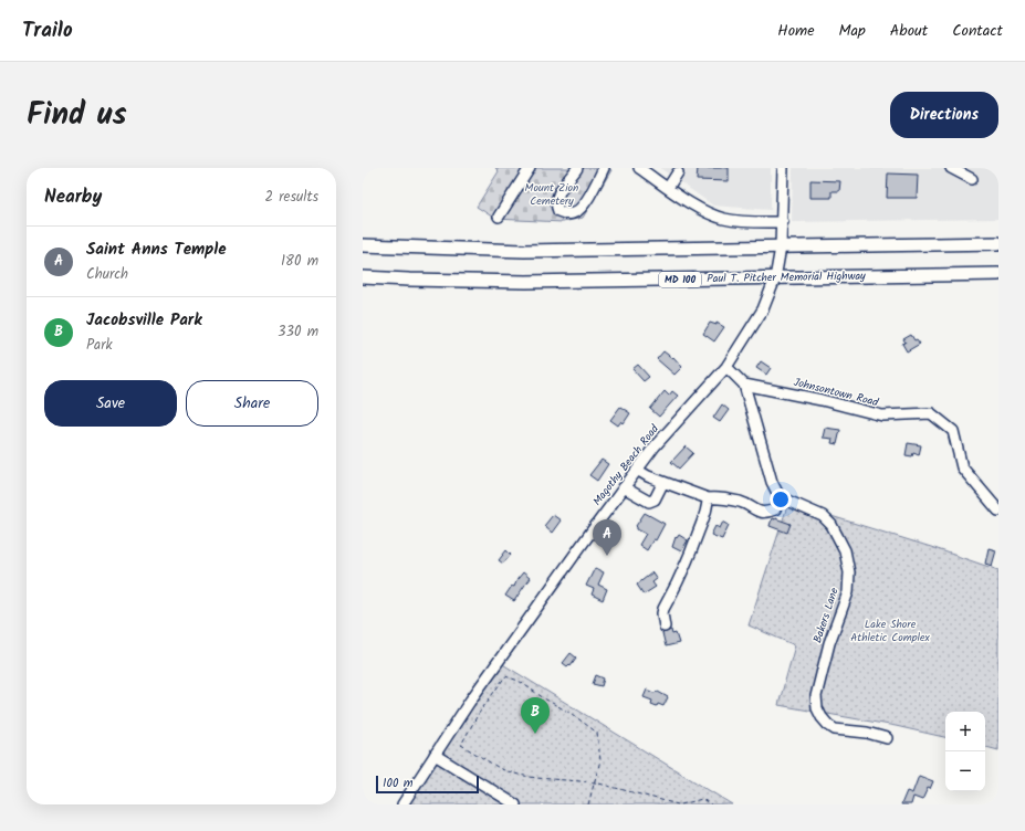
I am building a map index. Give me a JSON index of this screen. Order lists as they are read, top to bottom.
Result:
{
  "streets": {
    "main road": ["Paul T. Pitcher Memorial Highway", "MD 100"],
    "street": ["Johnsontown Road", "Magothy Beach Road", "Bakers Lane"]
  },
  "crossings": [
    ["Paul T. Pitcher Memorial Highway", "Magothy Beach Road"]
  ],
  "parks": ["Mount Zion Cemetery", "Lake Shore Athletic Complex"],
  "scale_bar": "100 m",
  "page": {
    "header": "Trailo",
    "nav": [
      "Home",
      "Map",
      "About",
      "Contact"
    ],
    "title": "Find us",
    "buttons": [
      "Directions",
      ["Save", "Share"]
    ],
    "heading": ["Nearby", "2 results"],
    "list": [
      {
        "mark": "A",
        "name": "Saint Anns Temple",
        "note": "Church",
        "value": "180 m"
      },
      {
        "mark": "B",
        "name": "Jacobsville Park",
        "note": "Park",
        "value": "330 m"
      }
    ],
    "pins": ["A", "B"],
    "map_buttons": ["+", "−"],
    "scale": "100 m"
  }
}
